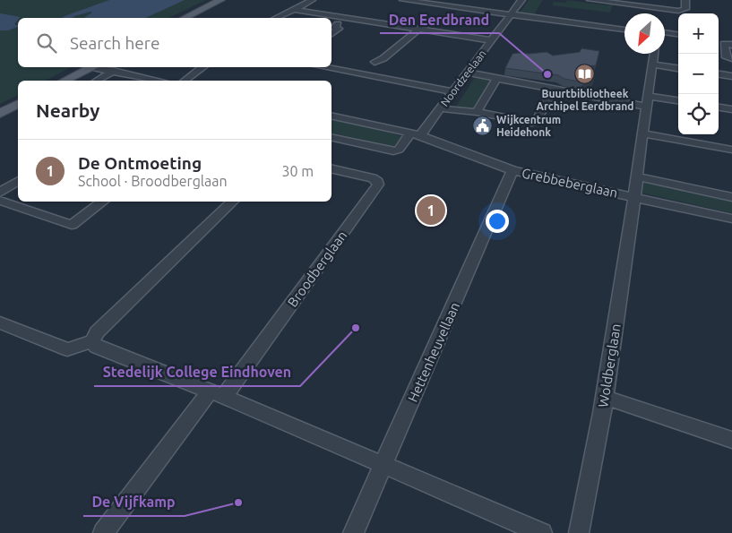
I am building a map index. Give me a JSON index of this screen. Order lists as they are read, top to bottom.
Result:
{
  "streets": {
    "street": [
      "Noordzeelaan",
      "Grebbeberglaan",
      "Broodberglaan",
      "Hettenheuvellaan",
      "Woldberglaan"
    ]
  },
  "crossings": [
    ["Noordzeelaan", "Grebbeberglaan"],
    ["Grebbeberglaan", "Hettenheuvellaan"],
    ["Grebbeberglaan", "Woldberglaan"]
  ],
  "places": {
    "other": ["Den Eerdbrand", "Stedelijk College Eindhoven", "De Vijfkamp"],
    "library": ["Buurtbibliotheek Archipel Eerdbrand"],
    "public building": ["Wijkcentrum Heidehonk"]
  },
  "north": "bottom left",
  "page": {
    "map_buttons": ["+", "−"],
    "search": "Search here",
    "heading": "Nearby",
    "list": [
      {
        "mark": "1",
        "name": "De Ontmoeting",
        "note": "School · Broodberglaan",
        "value": "30 m"
      }
    ],
    "pins": "1"
  }
}
